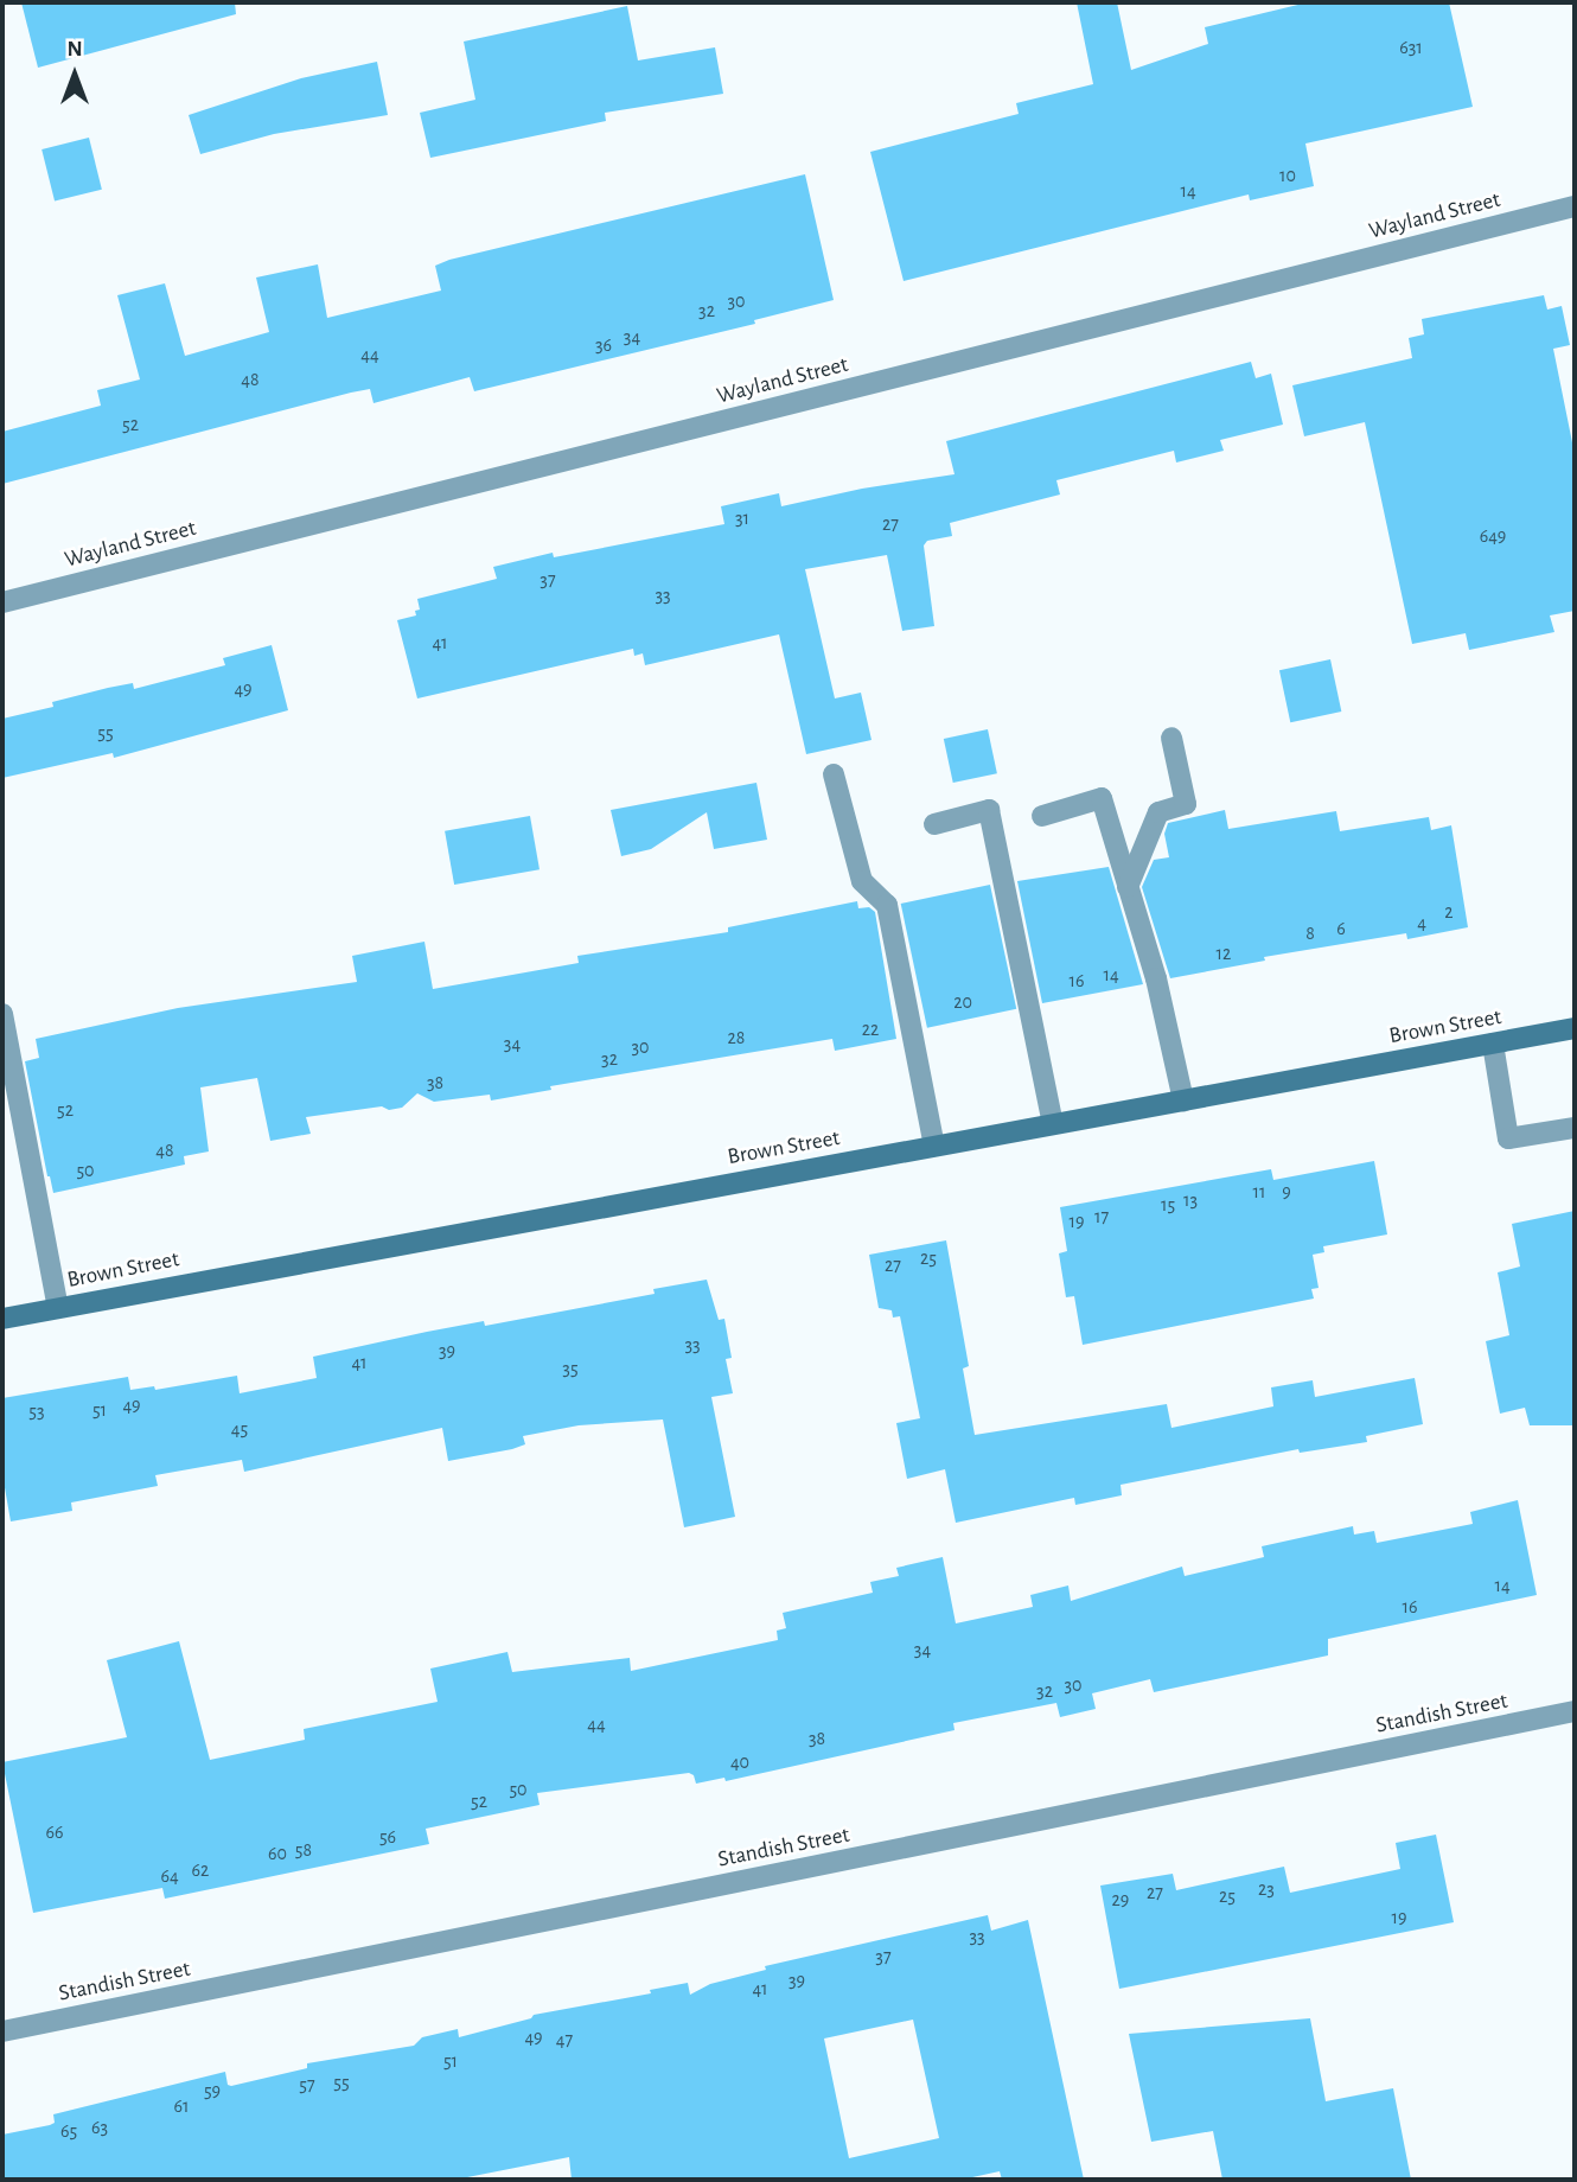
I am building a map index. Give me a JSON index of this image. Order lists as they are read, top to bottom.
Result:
{
  "streets": {
    "main road": ["Brown Street"],
    "street": ["Wayland Street", "Standish Street"]
  },
  "house_numbers": [
    "631",
    "10",
    "14",
    "30",
    "32",
    "34",
    "36",
    "44",
    "48",
    "52",
    "31",
    "27",
    "649",
    "37",
    "33",
    "41",
    "49",
    "55",
    "2",
    "4",
    "6",
    "8",
    "12",
    "14",
    "16",
    "20",
    "22",
    "28",
    "34",
    "30",
    "32",
    "38",
    "52",
    "48",
    "50",
    "11",
    "9",
    "13",
    "15",
    "17",
    "19",
    "25",
    "27",
    "33",
    "39",
    "41",
    "35",
    "49",
    "51",
    "53",
    "45",
    "14",
    "16",
    "34",
    "30",
    "32",
    "44",
    "38",
    "40",
    "50",
    "52",
    "66",
    "56",
    "58",
    "60",
    "62",
    "64",
    "23",
    "27",
    "25",
    "29",
    "19",
    "33",
    "37",
    "39",
    "41",
    "49",
    "47",
    "51",
    "55",
    "57",
    "59",
    "61",
    "63",
    "65"
  ],
  "north": "top"
}
